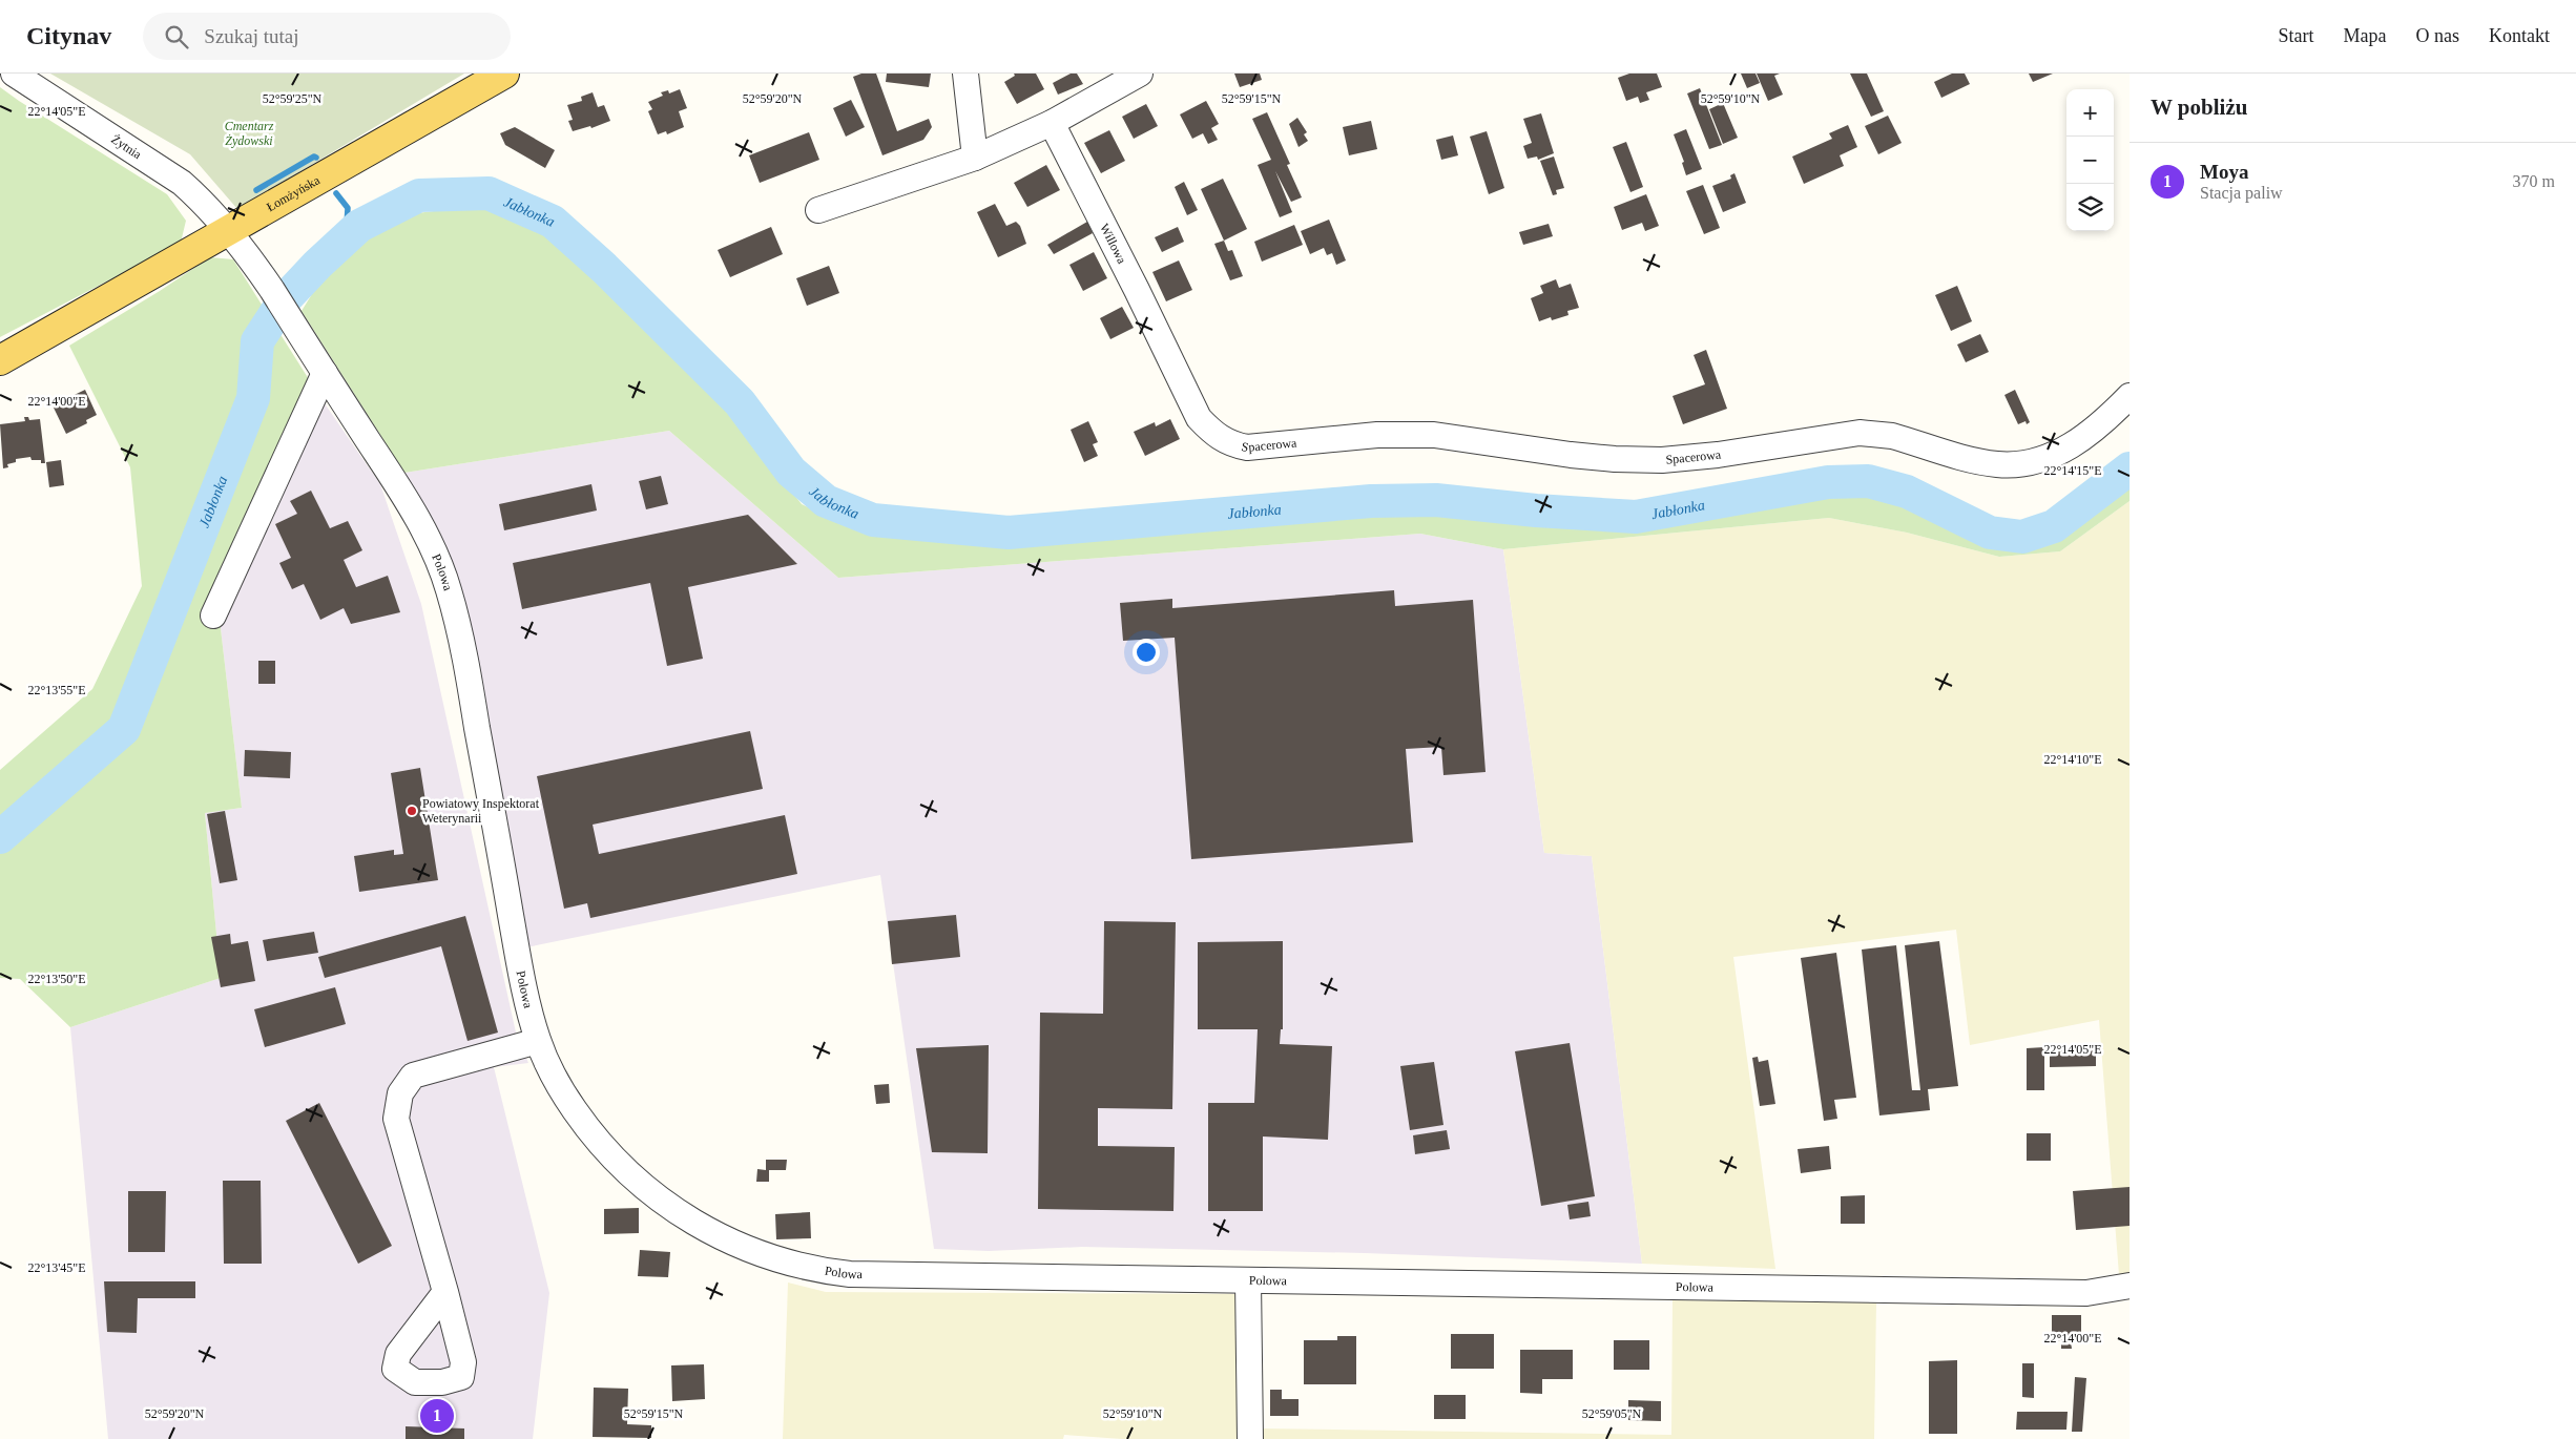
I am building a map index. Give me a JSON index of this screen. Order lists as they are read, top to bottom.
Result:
{
  "streets": {
    "main road": ["Łomżyńska"],
    "street": [
      "Żytnia",
      "Willowa",
      "Spacerowa",
      "Polowa"
    ]
  },
  "crossings": [
    ["Żytnia", "Łomżyńska"],
    ["Żytnia", "Polowa"],
    ["Łomżyńska", "Polowa"],
    ["Willowa", "Spacerowa"]
  ],
  "water": ["Jabłonka"],
  "parks": ["Cmentarz Żydowski"],
  "places": ["Powiatowy Inspektorat Weterynarii"],
  "page": {
    "header": "Citynav",
    "search": "Szukaj tutaj",
    "nav": [
      "Start",
      "Mapa",
      "O nas",
      "Kontakt"
    ],
    "heading": "W pobliżu",
    "map_buttons": ["+", "−"],
    "list": [
      {
        "mark": "1",
        "name": "Moya",
        "note": "Stacja paliw",
        "value": "370 m"
      }
    ],
    "pins": "1"
  },
  "coordinates": [
    "52°59'25\"N",
    "52°59'20\"N",
    "52°59'15\"N",
    "52°59'10\"N",
    "22°14'05\"E",
    "22°14'00\"E",
    "22°14'15\"E",
    "22°13'55\"E",
    "22°14'10\"E",
    "22°13'50\"E",
    "22°13'45\"E",
    "52°59'05\"N"
  ]
}
